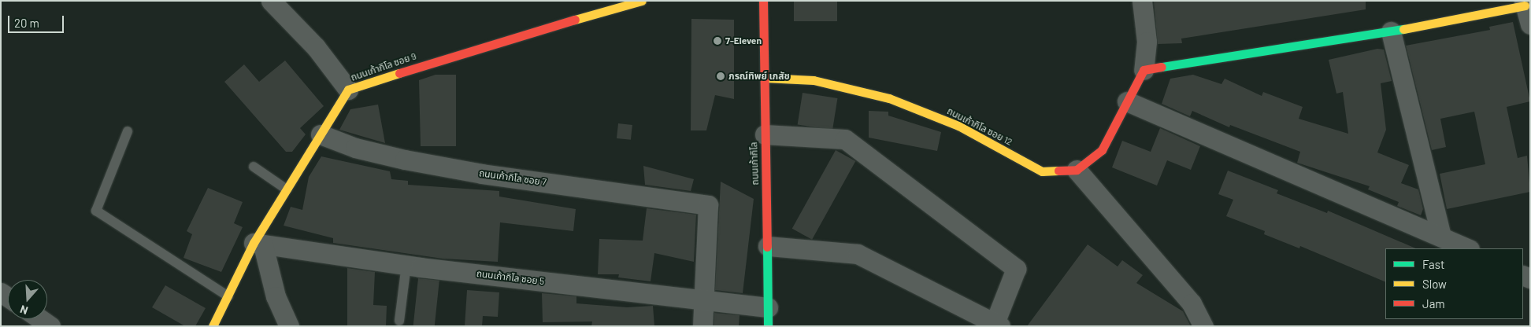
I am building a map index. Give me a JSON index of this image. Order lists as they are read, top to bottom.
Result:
{
  "streets": {
    "street": [
      "ถนนเก้ากิโล ซอย 9",
      "ถนนเก้ากิโล ซอย 12",
      "ถนนเก้ากิโล",
      "ถนนเก้ากิโล ซอย 7",
      "ถนนเก้ากิโล ซอย 5"
    ]
  },
  "crossings": [
    ["ถนนเก้ากิโล ซอย 9", "ถนนเก้ากิโล ซอย 7"],
    ["ถนนเก้ากิโล ซอย 9", "ถนนเก้ากิโล ซอย 5"],
    ["ถนนเก้ากิโล ซอย 12", "ถนนเก้ากิโล"],
    ["ถนนเก้ากิโล", "ถนนเก้ากิโล ซอย 5"],
    ["ถนนเก้ากิโล ซอย 7", "ถนนเก้ากิโล ซอย 5"]
  ],
  "places": ["7-Eleven", "ภรณ์ทิพย์ เภสัช"],
  "legend": ["Fast", "Slow", "Jam"],
  "scale_bar": "20 m",
  "north": "bottom"
}
